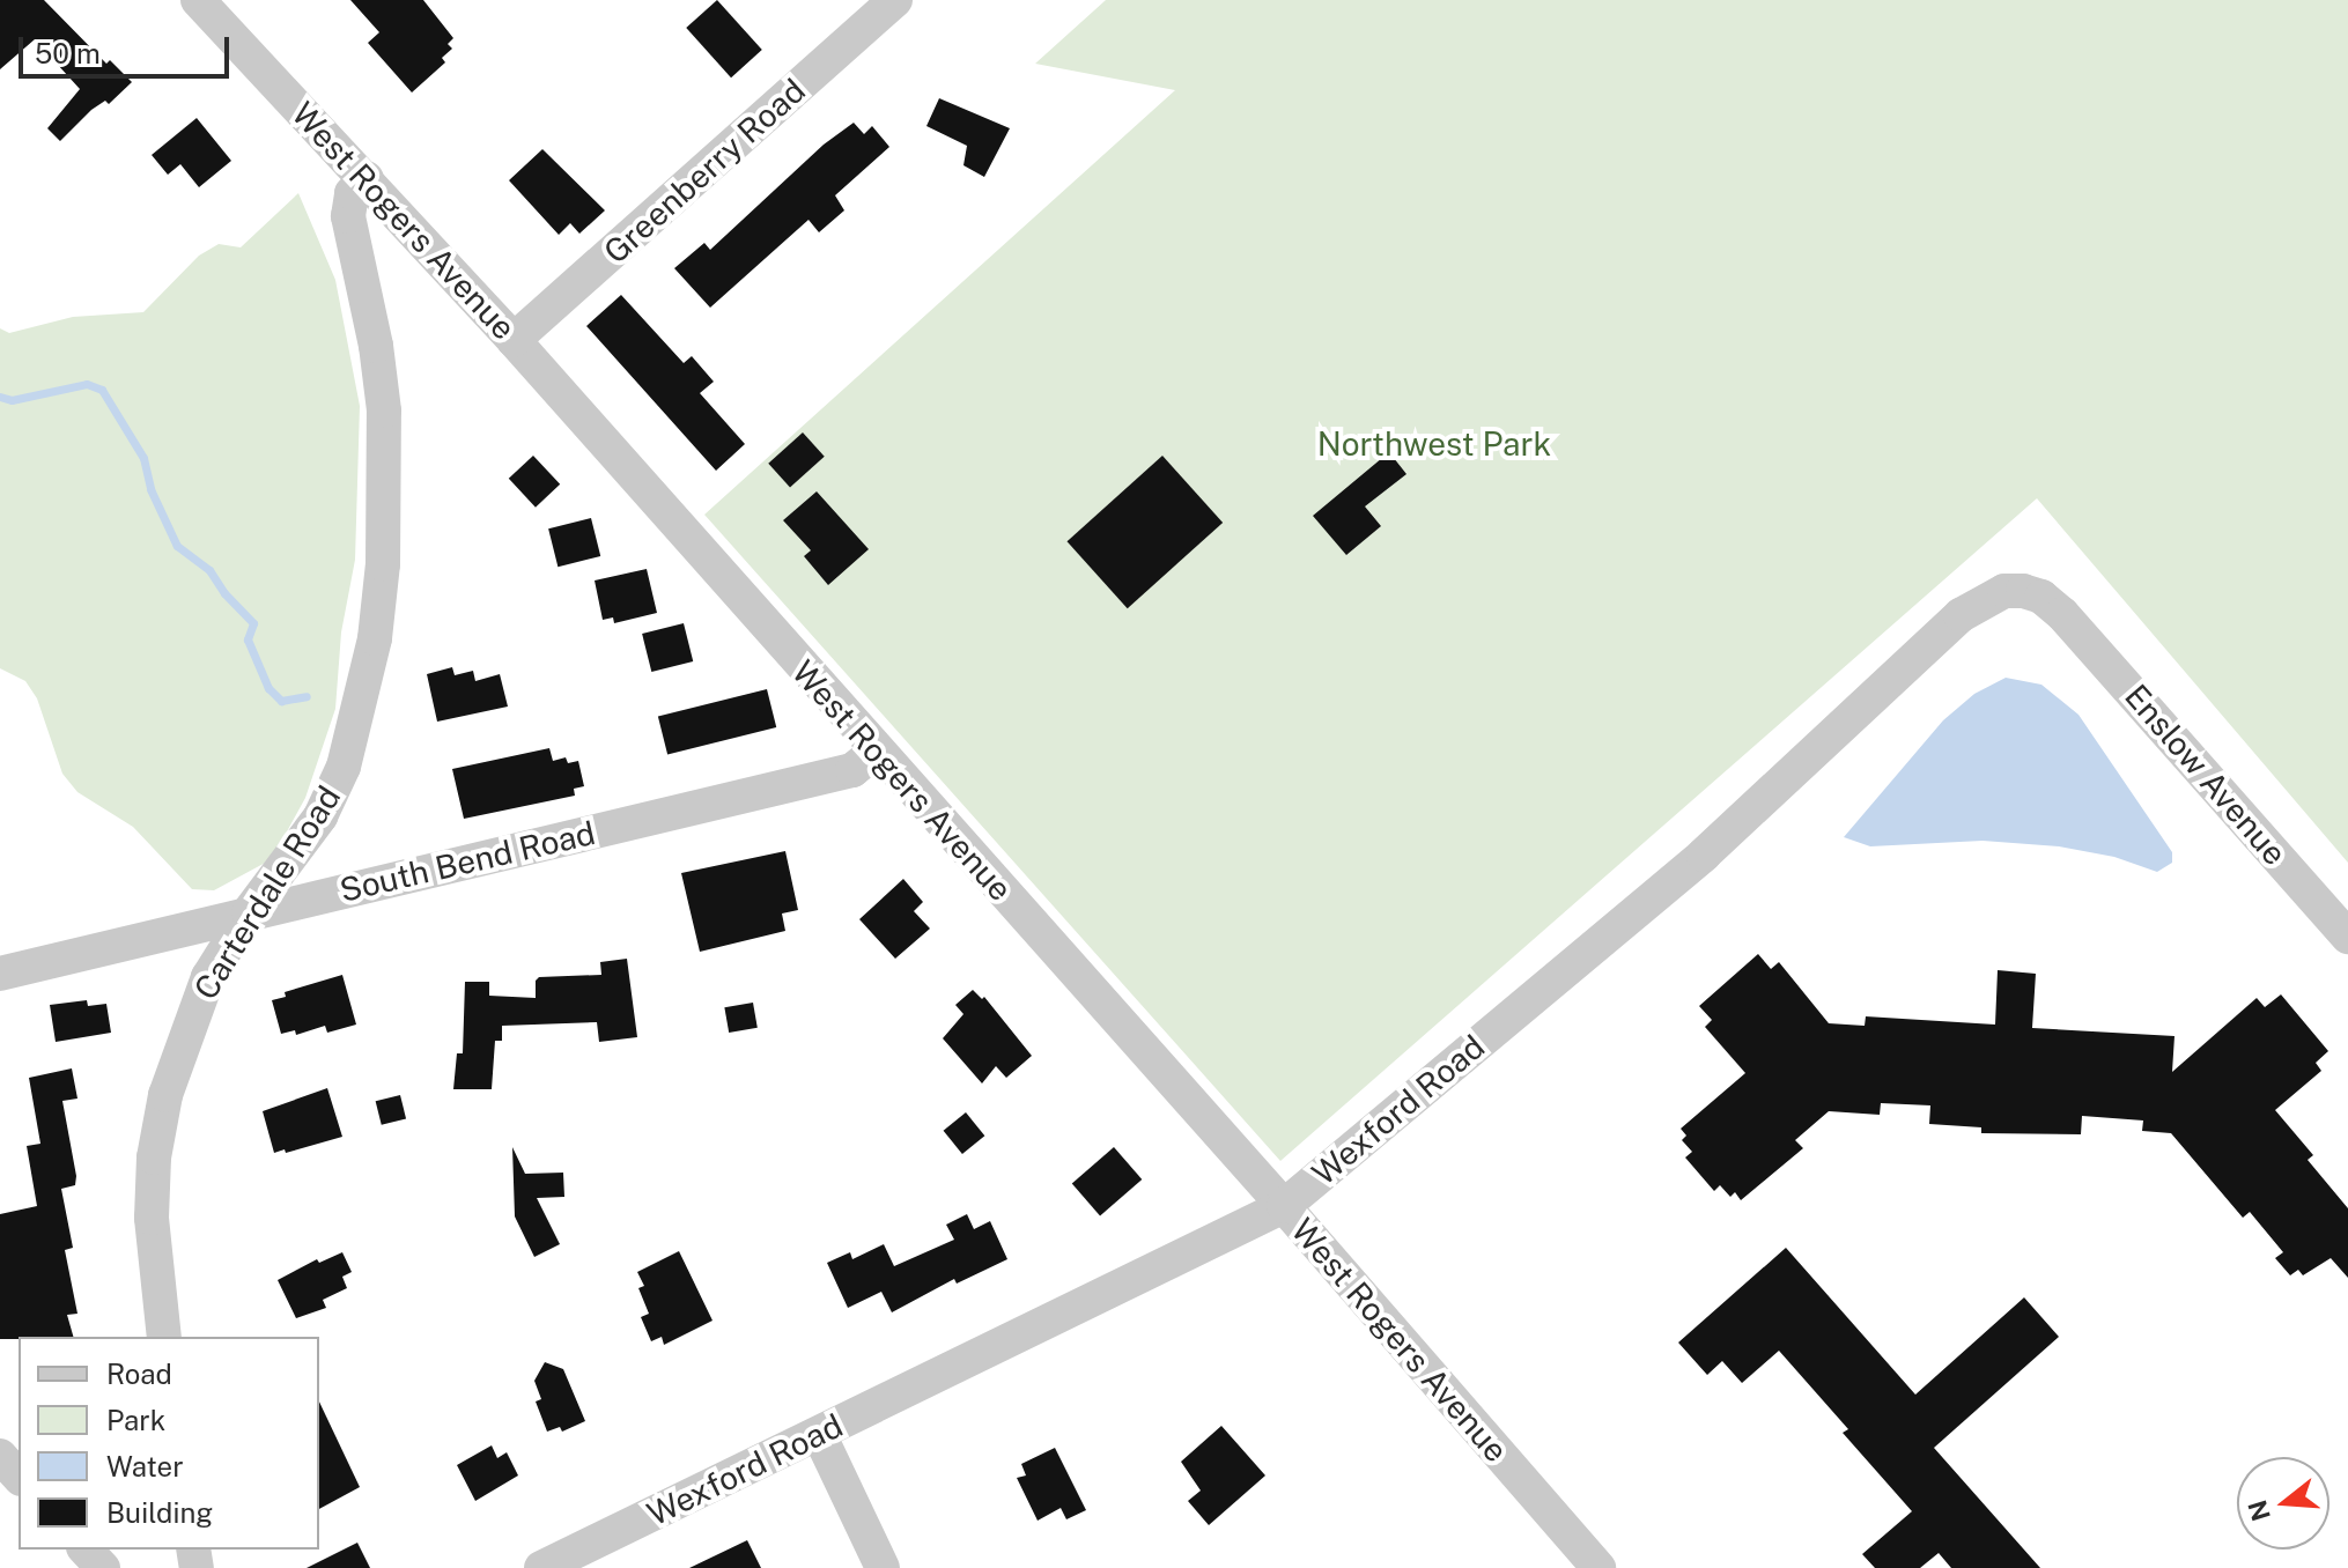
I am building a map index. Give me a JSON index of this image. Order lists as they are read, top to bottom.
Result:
{
  "streets": {
    "street": [
      "Greenberry Road",
      "West Rogers Avenue",
      "Enslow Avenue",
      "South Bend Road",
      "Carterdale Road",
      "Wexford Road"
    ]
  },
  "crossings": [
    ["Greenberry Road", "West Rogers Avenue"],
    ["West Rogers Avenue", "South Bend Road"],
    ["West Rogers Avenue", "Carterdale Road"],
    ["West Rogers Avenue", "Wexford Road"],
    ["Enslow Avenue", "Wexford Road"],
    ["South Bend Road", "Carterdale Road"]
  ],
  "parks": ["Northwest Park"],
  "legend": [
    "Road",
    "Park",
    "Water",
    "Building"
  ],
  "scale_bar": "50 m",
  "north": "left"
}
